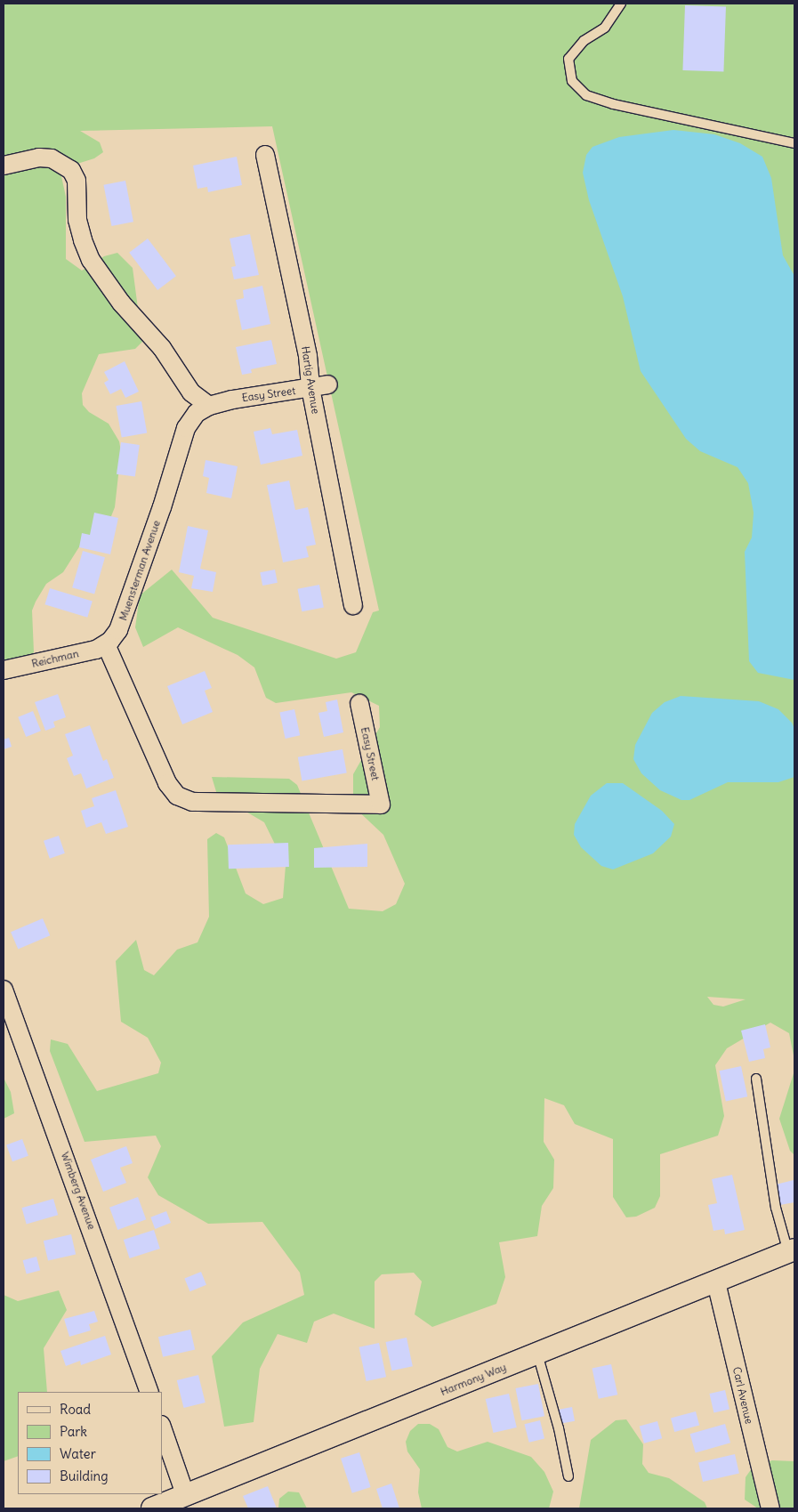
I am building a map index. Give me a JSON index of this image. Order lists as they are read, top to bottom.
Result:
{
  "streets": {
    "street": [
      "Hartig Avenue",
      "Easy Street",
      "Muensterman Avenue",
      "Reichman",
      "Wimberg Avenue",
      "Harmony Way",
      "Carl Avenue"
    ]
  },
  "crossings": [
    ["Hartig Avenue", "Easy Street"],
    ["Easy Street", "Muensterman Avenue"],
    ["Easy Street", "Reichman"],
    ["Muensterman Avenue", "Reichman"],
    ["Harmony Way", "Carl Avenue"]
  ],
  "legend": [
    "Road",
    "Park",
    "Water",
    "Building"
  ]
}
